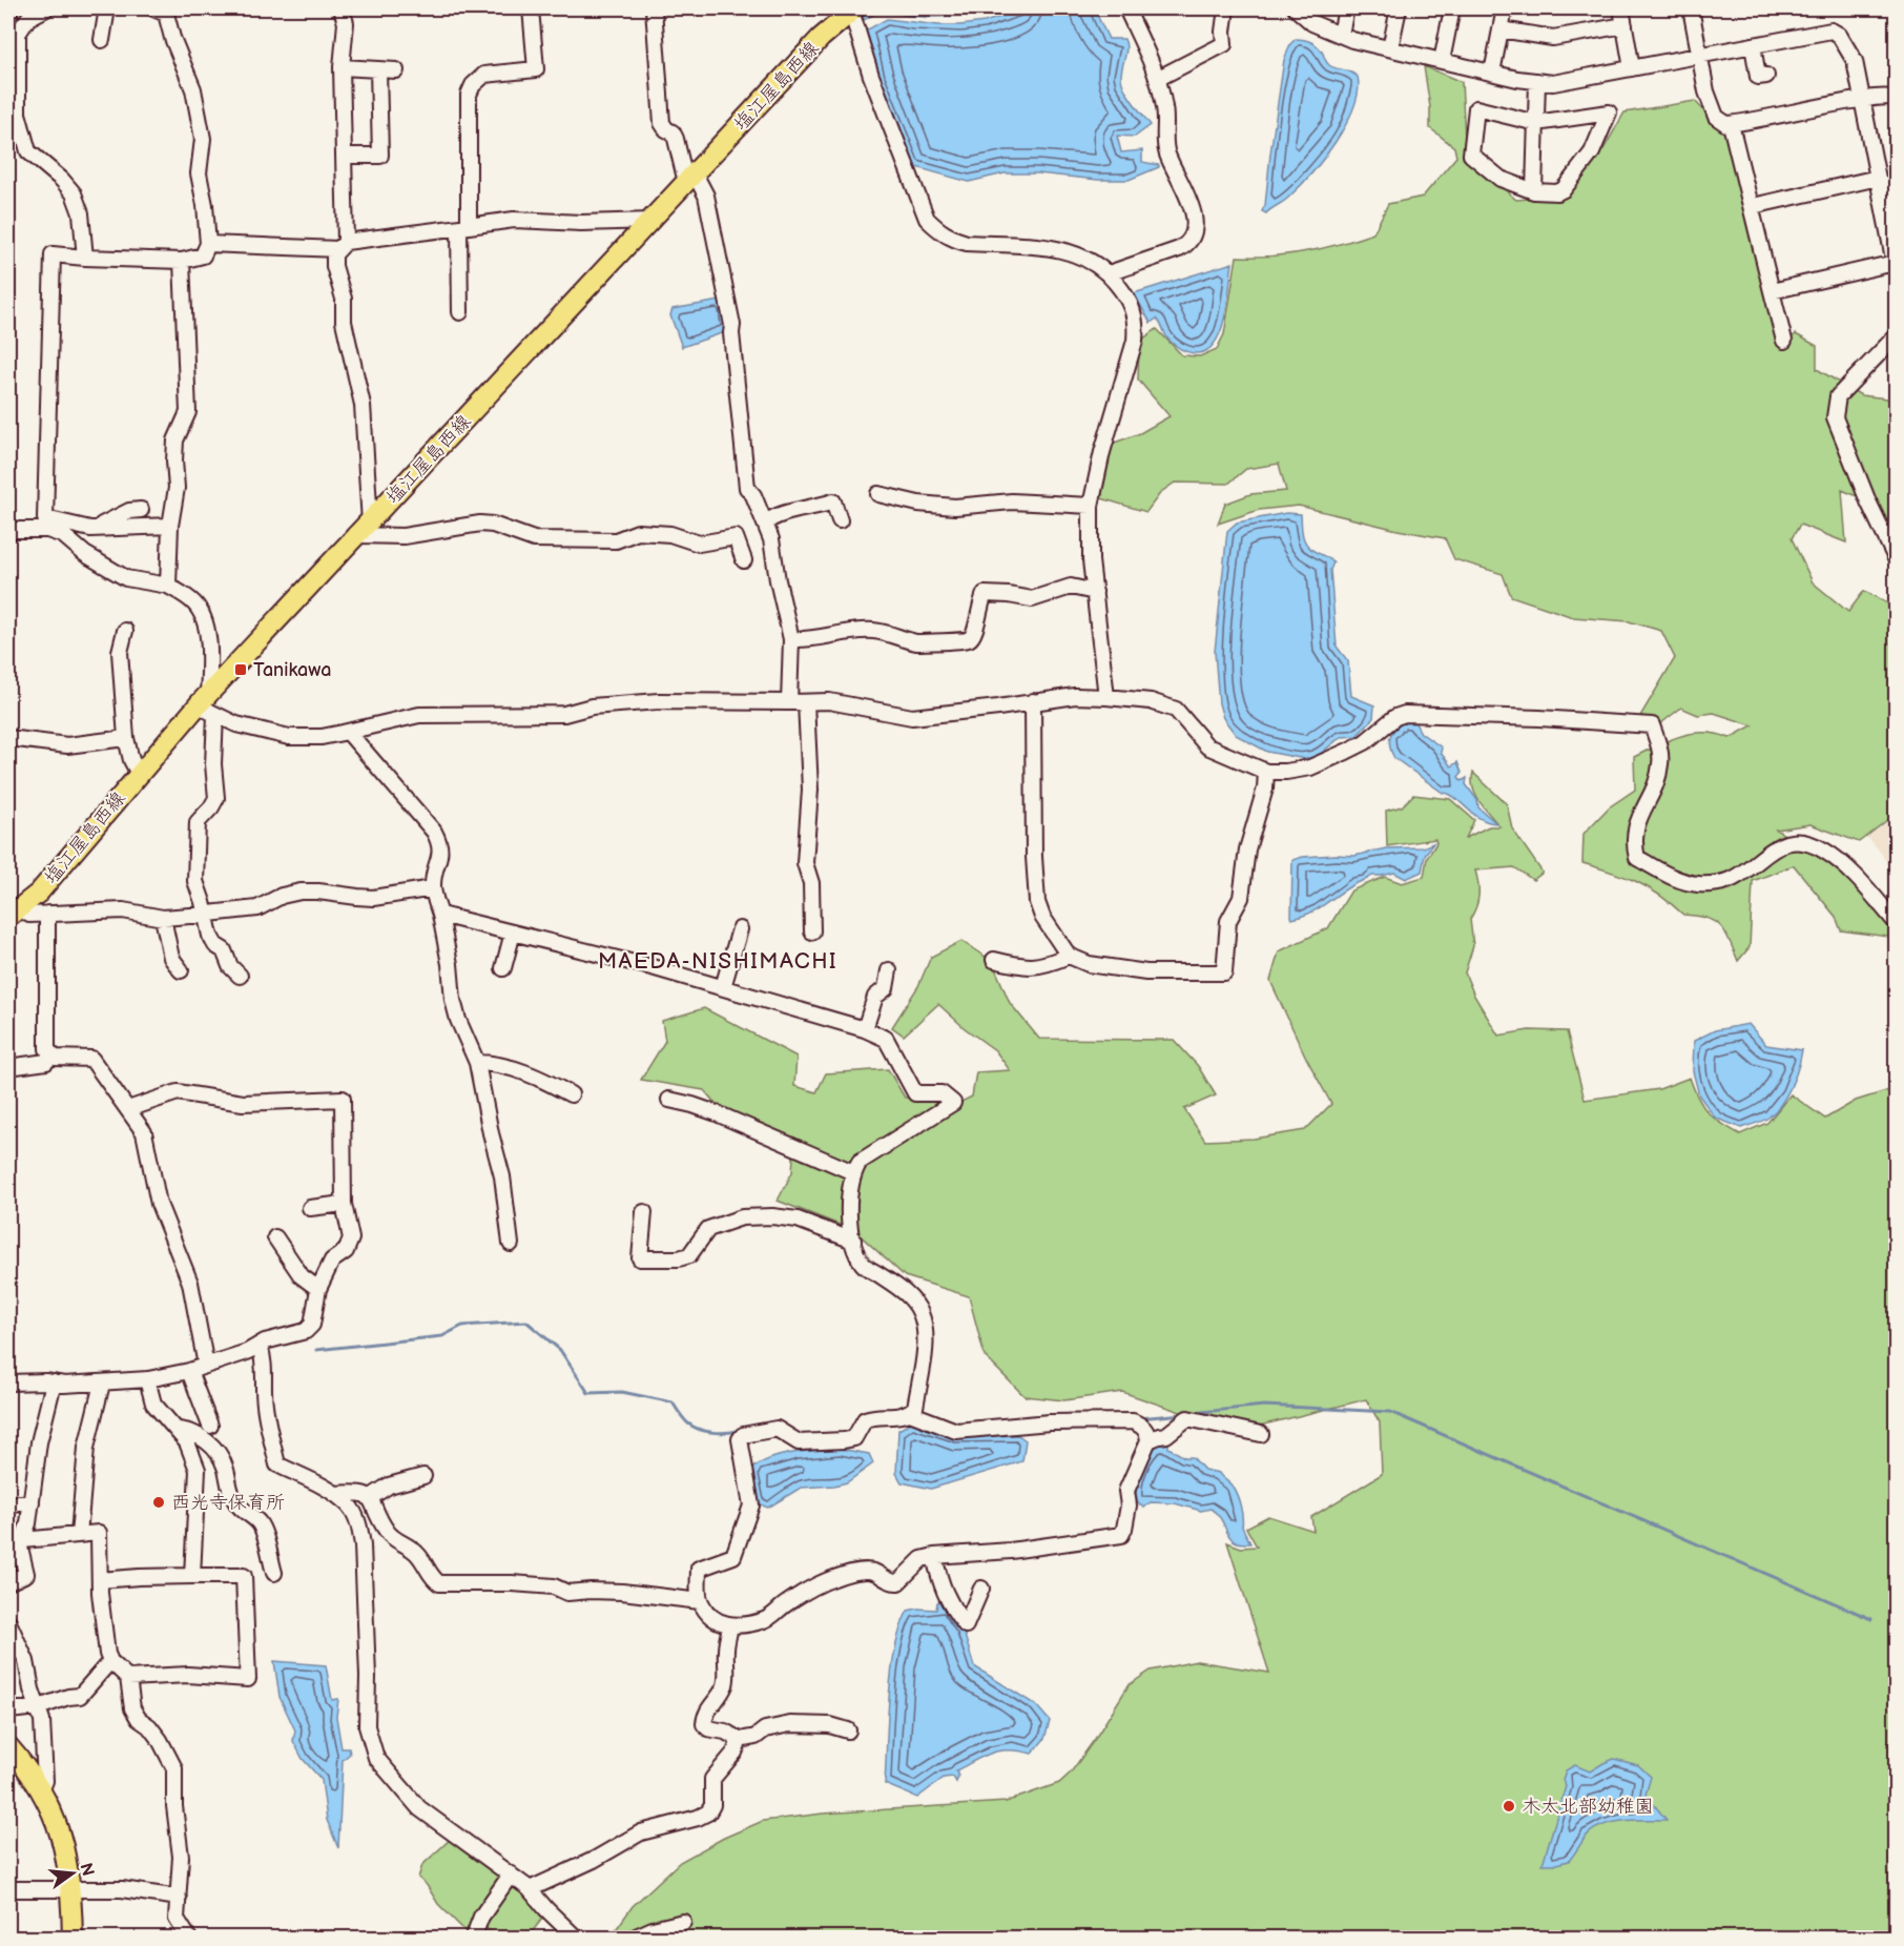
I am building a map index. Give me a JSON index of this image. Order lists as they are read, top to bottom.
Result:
{
  "streets": {
    "main road": ["塩江屋島西線"]
  },
  "districts": ["MAEDA-NISHIMACHI"],
  "places": {
    "transit": ["Tanikawa"],
    "other": ["西光寺保育所", "木太北部幼稚園"]
  },
  "north": "right"
}
